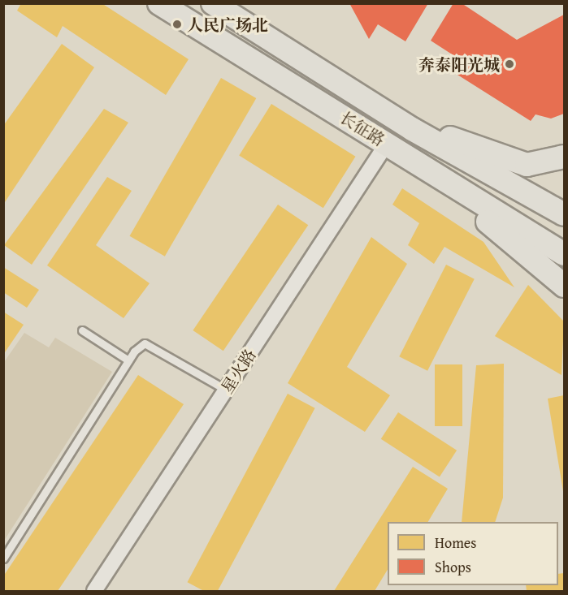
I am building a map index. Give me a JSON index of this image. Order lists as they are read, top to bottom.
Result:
{
  "streets": {
    "main road": ["长征路"],
    "street": ["星火路"]
  },
  "places": ["人民广场北", "奔泰阳光城"],
  "legend": ["Homes", "Shops"]
}
